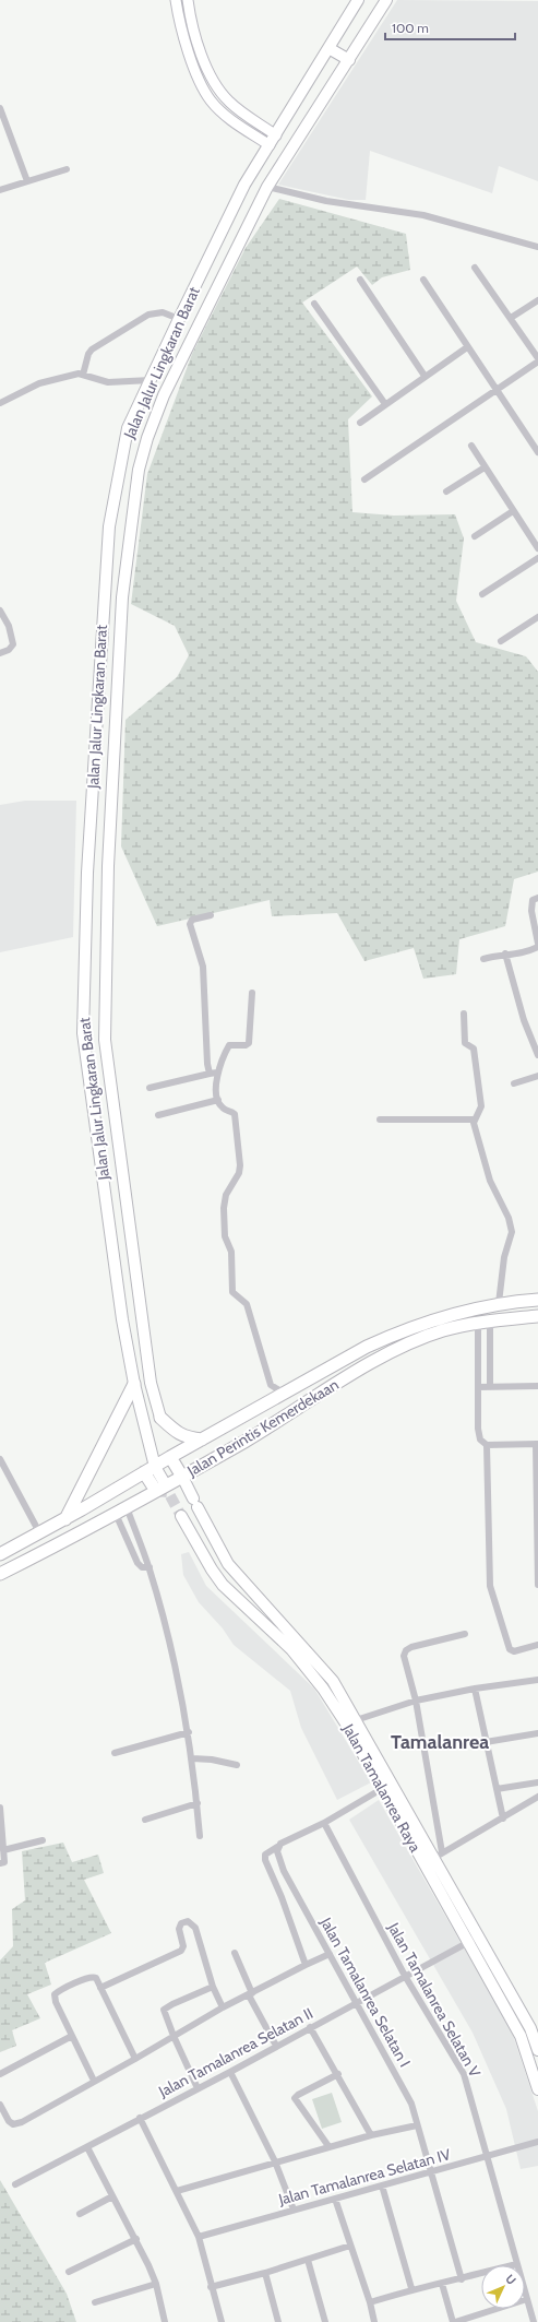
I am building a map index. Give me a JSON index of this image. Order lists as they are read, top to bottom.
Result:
{
  "streets": {
    "highway": ["Jalan Perintis Kemerdekaan"],
    "main road": ["Jalan Jalur Lingkaran Barat", "Jalan Tamalanrea Raya"],
    "street": [
      "Jalan Tamalanrea Selatan I",
      "Jalan Tamalanrea Selatan V",
      "Jalan Tamalanrea Selatan II",
      "Jalan Tamalanrea Selatan IV"
    ]
  },
  "crossings": [
    ["Jalan Jalur Lingkaran Barat", "Jalan Perintis Kemerdekaan"],
    ["Jalan Perintis Kemerdekaan", "Jalan Tamalanrea Raya"],
    ["Jalan Tamalanrea Raya", "Jalan Tamalanrea Selatan II"],
    ["Jalan Tamalanrea Selatan I", "Jalan Tamalanrea Selatan II"],
    ["Jalan Tamalanrea Selatan I", "Jalan Tamalanrea Selatan IV"],
    ["Jalan Tamalanrea Selatan V", "Jalan Tamalanrea Selatan II"],
    ["Jalan Tamalanrea Selatan V", "Jalan Tamalanrea Selatan IV"]
  ],
  "districts": ["Tamalanrea"],
  "scale_bar": "100 m",
  "north": "top right"
}
